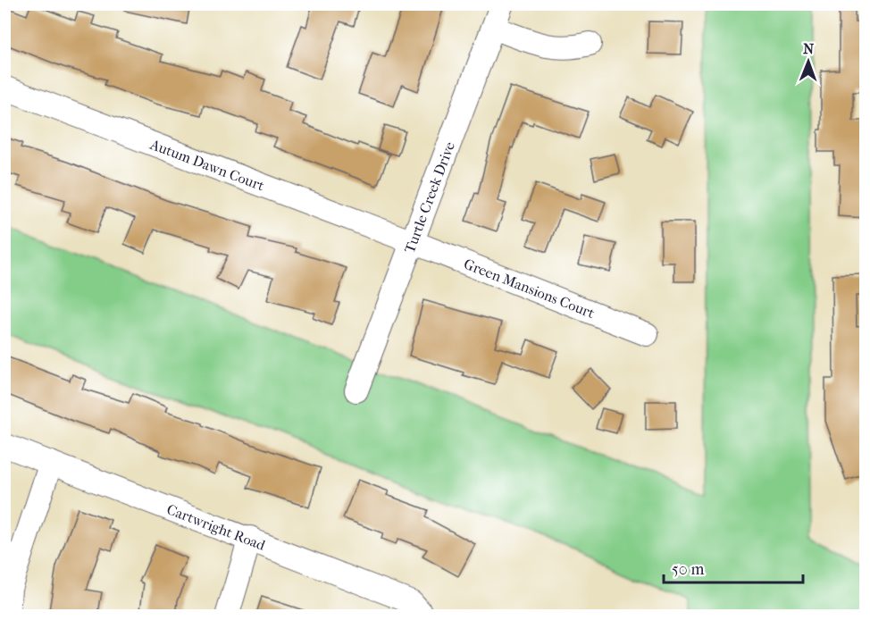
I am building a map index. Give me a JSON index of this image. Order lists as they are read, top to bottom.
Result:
{
  "streets": {
    "street": [
      "Autum Dawn Court",
      "Turtle Creek Drive",
      "Green Mansions Court",
      "Cartwright Road"
    ]
  },
  "crossings": [
    ["Autum Dawn Court", "Turtle Creek Drive"],
    ["Autum Dawn Court", "Green Mansions Court"],
    ["Turtle Creek Drive", "Green Mansions Court"]
  ],
  "scale_bar": "50 m",
  "north": "top"
}
